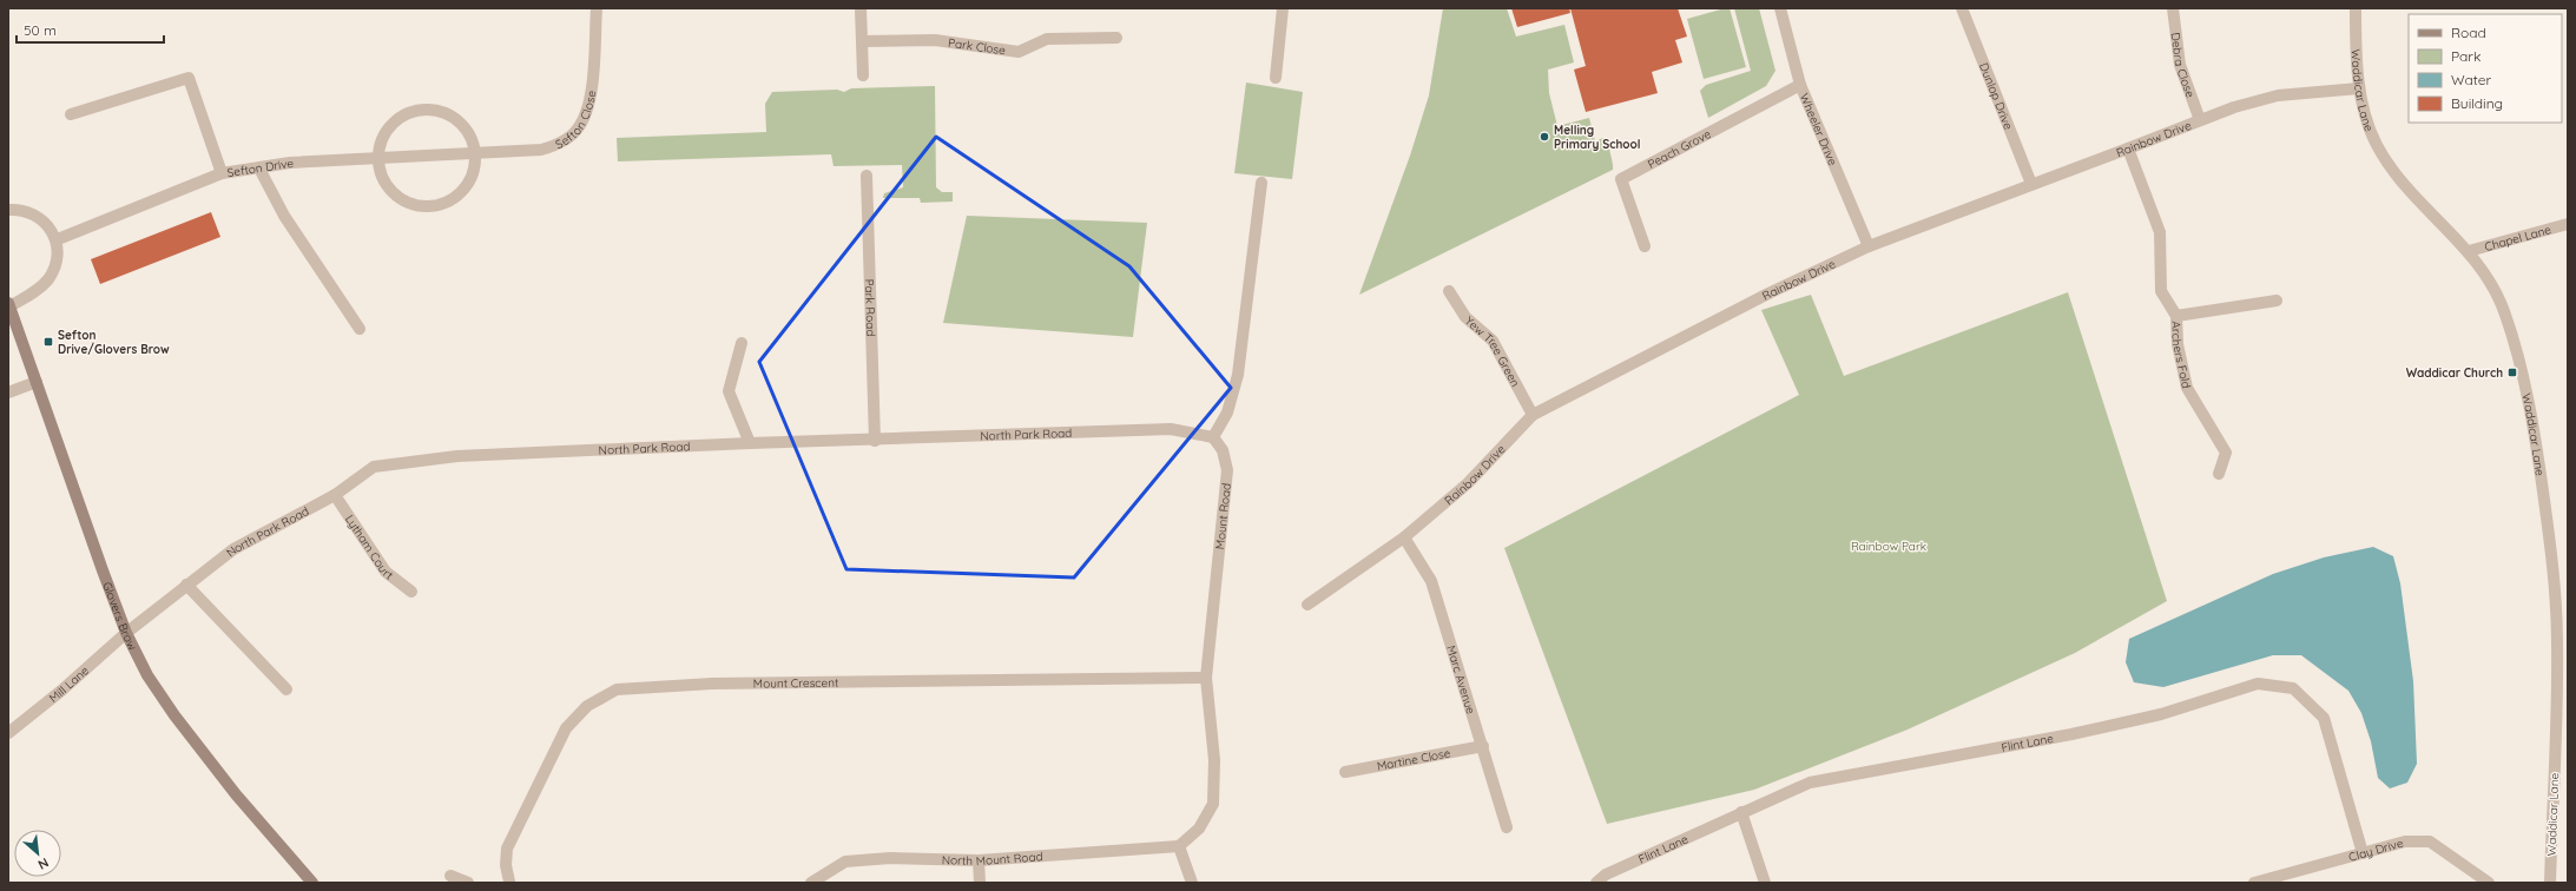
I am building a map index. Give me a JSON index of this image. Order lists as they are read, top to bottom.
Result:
{
  "streets": {
    "main road": ["Glovers Brow"],
    "street": [
      "Park Close",
      "Debra Close",
      "Waddicar Lane",
      "Dunlop Drive",
      "Sefton Close",
      "Wheeler Drive",
      "Rainbow Drive",
      "Peach Grove",
      "Sefton Drive",
      "Chapel Lane",
      "Park Road",
      "Yew Tree Green",
      "Archers Fold",
      "North Park Road",
      "Mount Road",
      "Lytham Court",
      "Marc Avenue",
      "Mount Crescent",
      "Mill Lane",
      "Flint Lane",
      "Martine Close",
      "Clay Drive",
      "North Mount Road"
    ]
  },
  "crossings": [
    ["Debra Close", "Rainbow Drive"],
    ["Waddicar Lane", "Rainbow Drive"],
    ["Waddicar Lane", "Chapel Lane"],
    ["Dunlop Drive", "Rainbow Drive"],
    ["Sefton Close", "Sefton Drive"],
    ["Wheeler Drive", "Rainbow Drive"],
    ["Wheeler Drive", "Peach Grove"],
    ["Rainbow Drive", "Yew Tree Green"],
    ["Rainbow Drive", "Archers Fold"],
    ["Rainbow Drive", "Marc Avenue"],
    ["Park Road", "North Park Road"],
    ["North Park Road", "Mount Road"],
    ["North Park Road", "Lytham Court"],
    ["North Park Road", "Glovers Brow"],
    ["North Park Road", "Mill Lane"],
    ["Mount Road", "Mount Crescent"],
    ["Mount Road", "North Mount Road"],
    ["Glovers Brow", "Mill Lane"],
    ["Marc Avenue", "Martine Close"],
    ["Flint Lane", "Clay Drive"]
  ],
  "parks": ["Rainbow Park"],
  "places": {
    "other": ["Melling Primary School"],
    "transit": ["Sefton Drive/Glovers Brow", "Waddicar Church"]
  },
  "legend": [
    "Road",
    "Park",
    "Water",
    "Building"
  ],
  "scale_bar": "50 m",
  "north": "bottom right"
}
